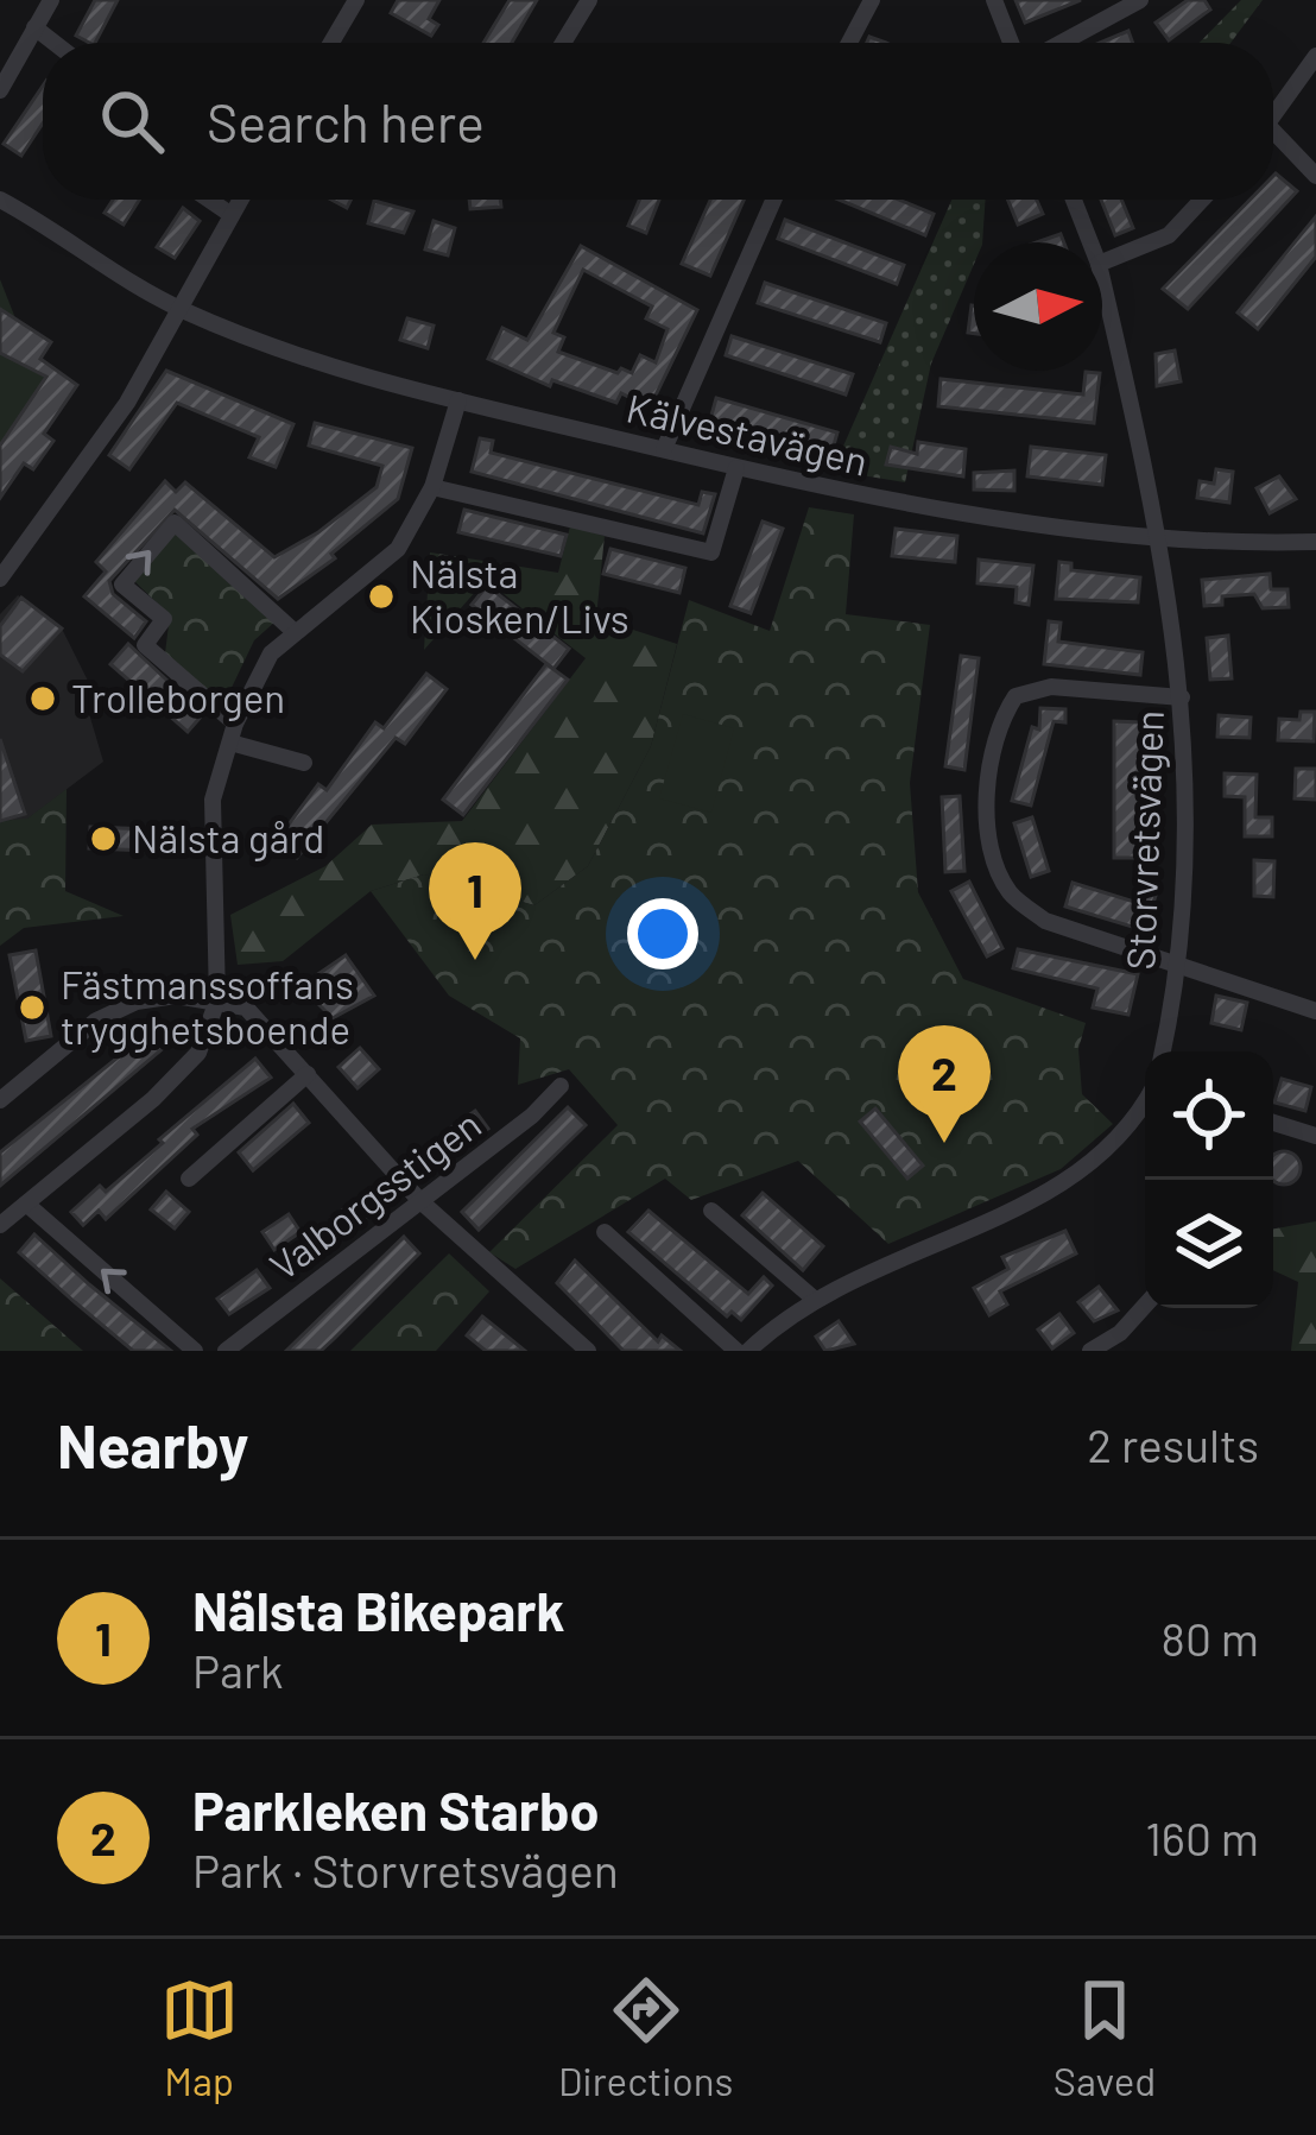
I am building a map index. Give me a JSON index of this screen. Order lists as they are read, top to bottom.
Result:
{
  "streets": {
    "street": ["Kälvestavägen", "Storvretsvägen", "Valborgsstigen"]
  },
  "crossings": [
    ["Kälvestavägen", "Storvretsvägen"]
  ],
  "places": [
    "Nälsta Kiosken/Livs",
    "Trolleborgen",
    "Nälsta gård",
    "Fästmanssoffans trygghetsboende"
  ],
  "north": "right",
  "page": {
    "search": "Search here",
    "pins": ["1", "2"],
    "heading": ["Nearby", "2 results"],
    "list": [
      {
        "mark": "1",
        "name": "Nälsta Bikepark",
        "note": "Park",
        "value": "80 m"
      },
      {
        "mark": "2",
        "name": "Parkleken Starbo",
        "note": "Park · Storvretsvägen",
        "value": "160 m"
      }
    ],
    "nav": ["Map", "Directions", "Saved"]
  }
}
